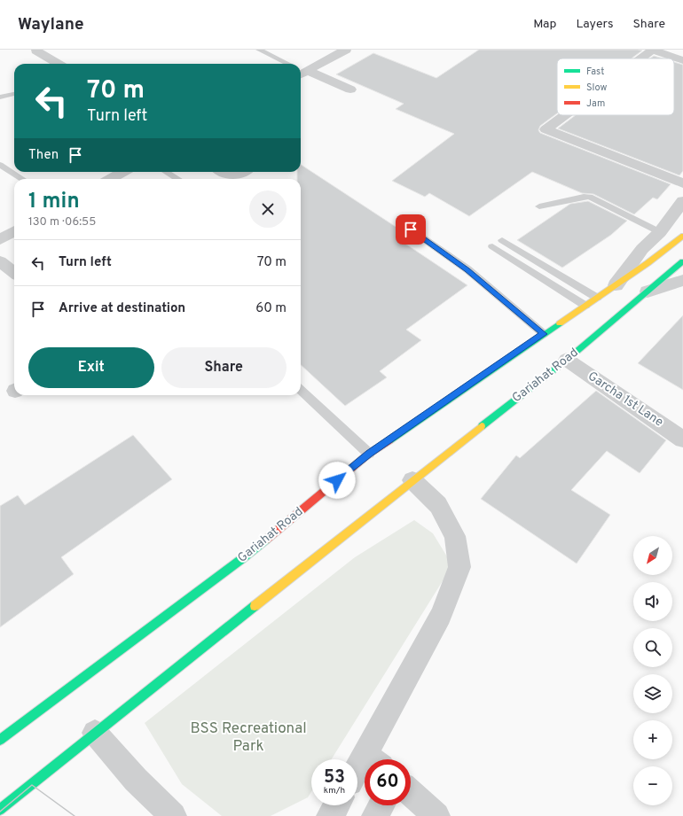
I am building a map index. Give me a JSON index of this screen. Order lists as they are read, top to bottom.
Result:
{
  "streets": {
    "main road": ["Gariahat Road"],
    "street": ["Garcha 1st Lane"]
  },
  "crossings": [
    ["Gariahat Road", "Garcha 1st Lane"]
  ],
  "parks": ["BSS Recreational Park"],
  "legend": ["Fast", "Slow", "Jam"],
  "north": "bottom left",
  "page": {
    "header": "Waylane",
    "nav": ["Map", "Layers", "Share"],
    "turn": ["70 m", "Turn left"],
    "then": "Then",
    "heading": ["1 min", "130 m · 06:55"],
    "list": [
      {
        "name": "Turn left",
        "value": "70 m"
      },
      {
        "name": "Arrive at destination",
        "value": "60 m"
      }
    ],
    "buttons": ["Exit", "Share"],
    "map_buttons": ["+", "−"],
    "speed": "53 km/h",
    "limit": "60"
  }
}
